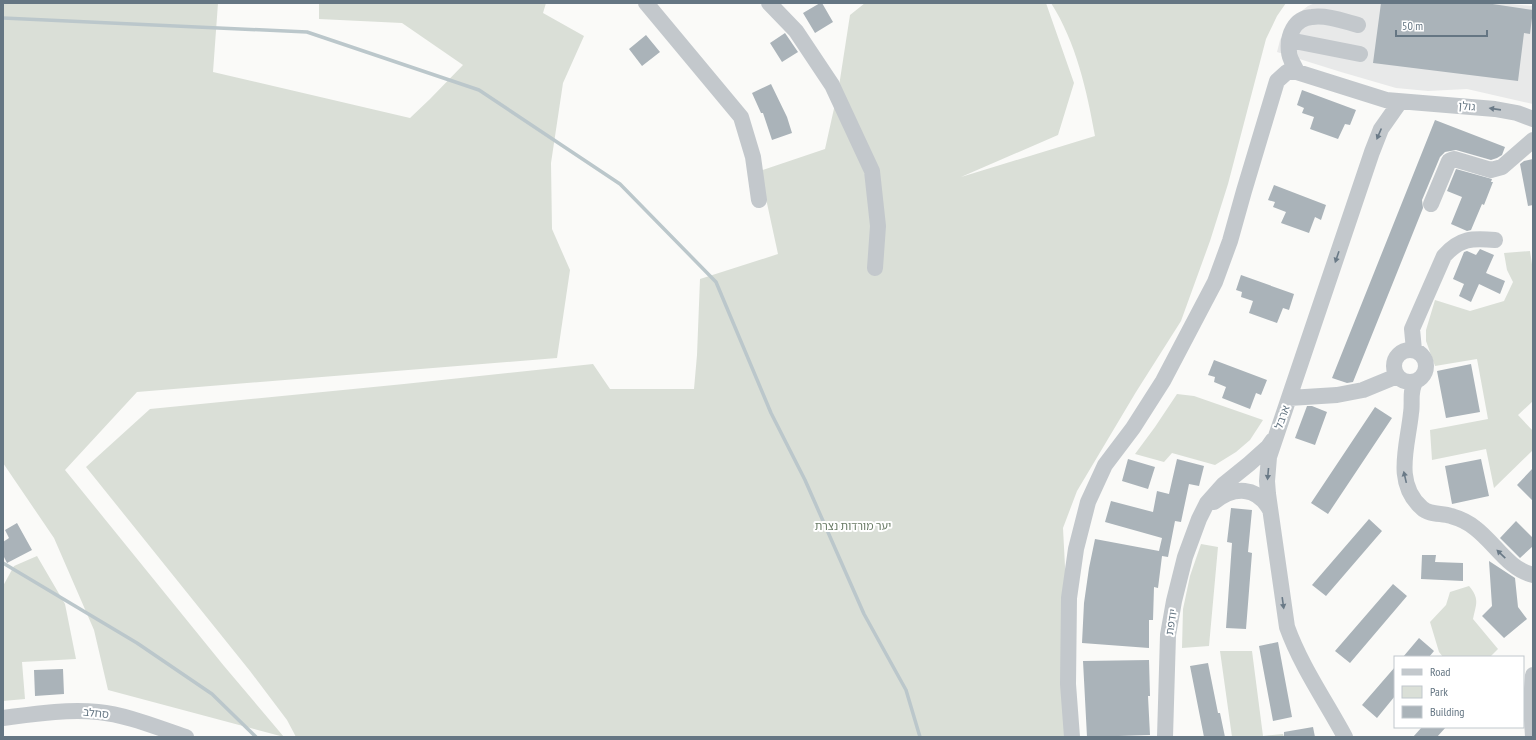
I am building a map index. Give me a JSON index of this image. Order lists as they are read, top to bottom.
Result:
{
  "streets": {
    "street": [
      "גולן",
      "ארבל",
      "יודפת",
      "סחלב"
    ]
  },
  "crossings": [
    ["גולן", "ארבל"],
    ["ארבל", "יודפת"]
  ],
  "one_way": ["גולן"],
  "parks": ["יער מורדות נצרת"],
  "legend": ["Road", "Park", "Building"],
  "scale_bar": "50 m"
}
